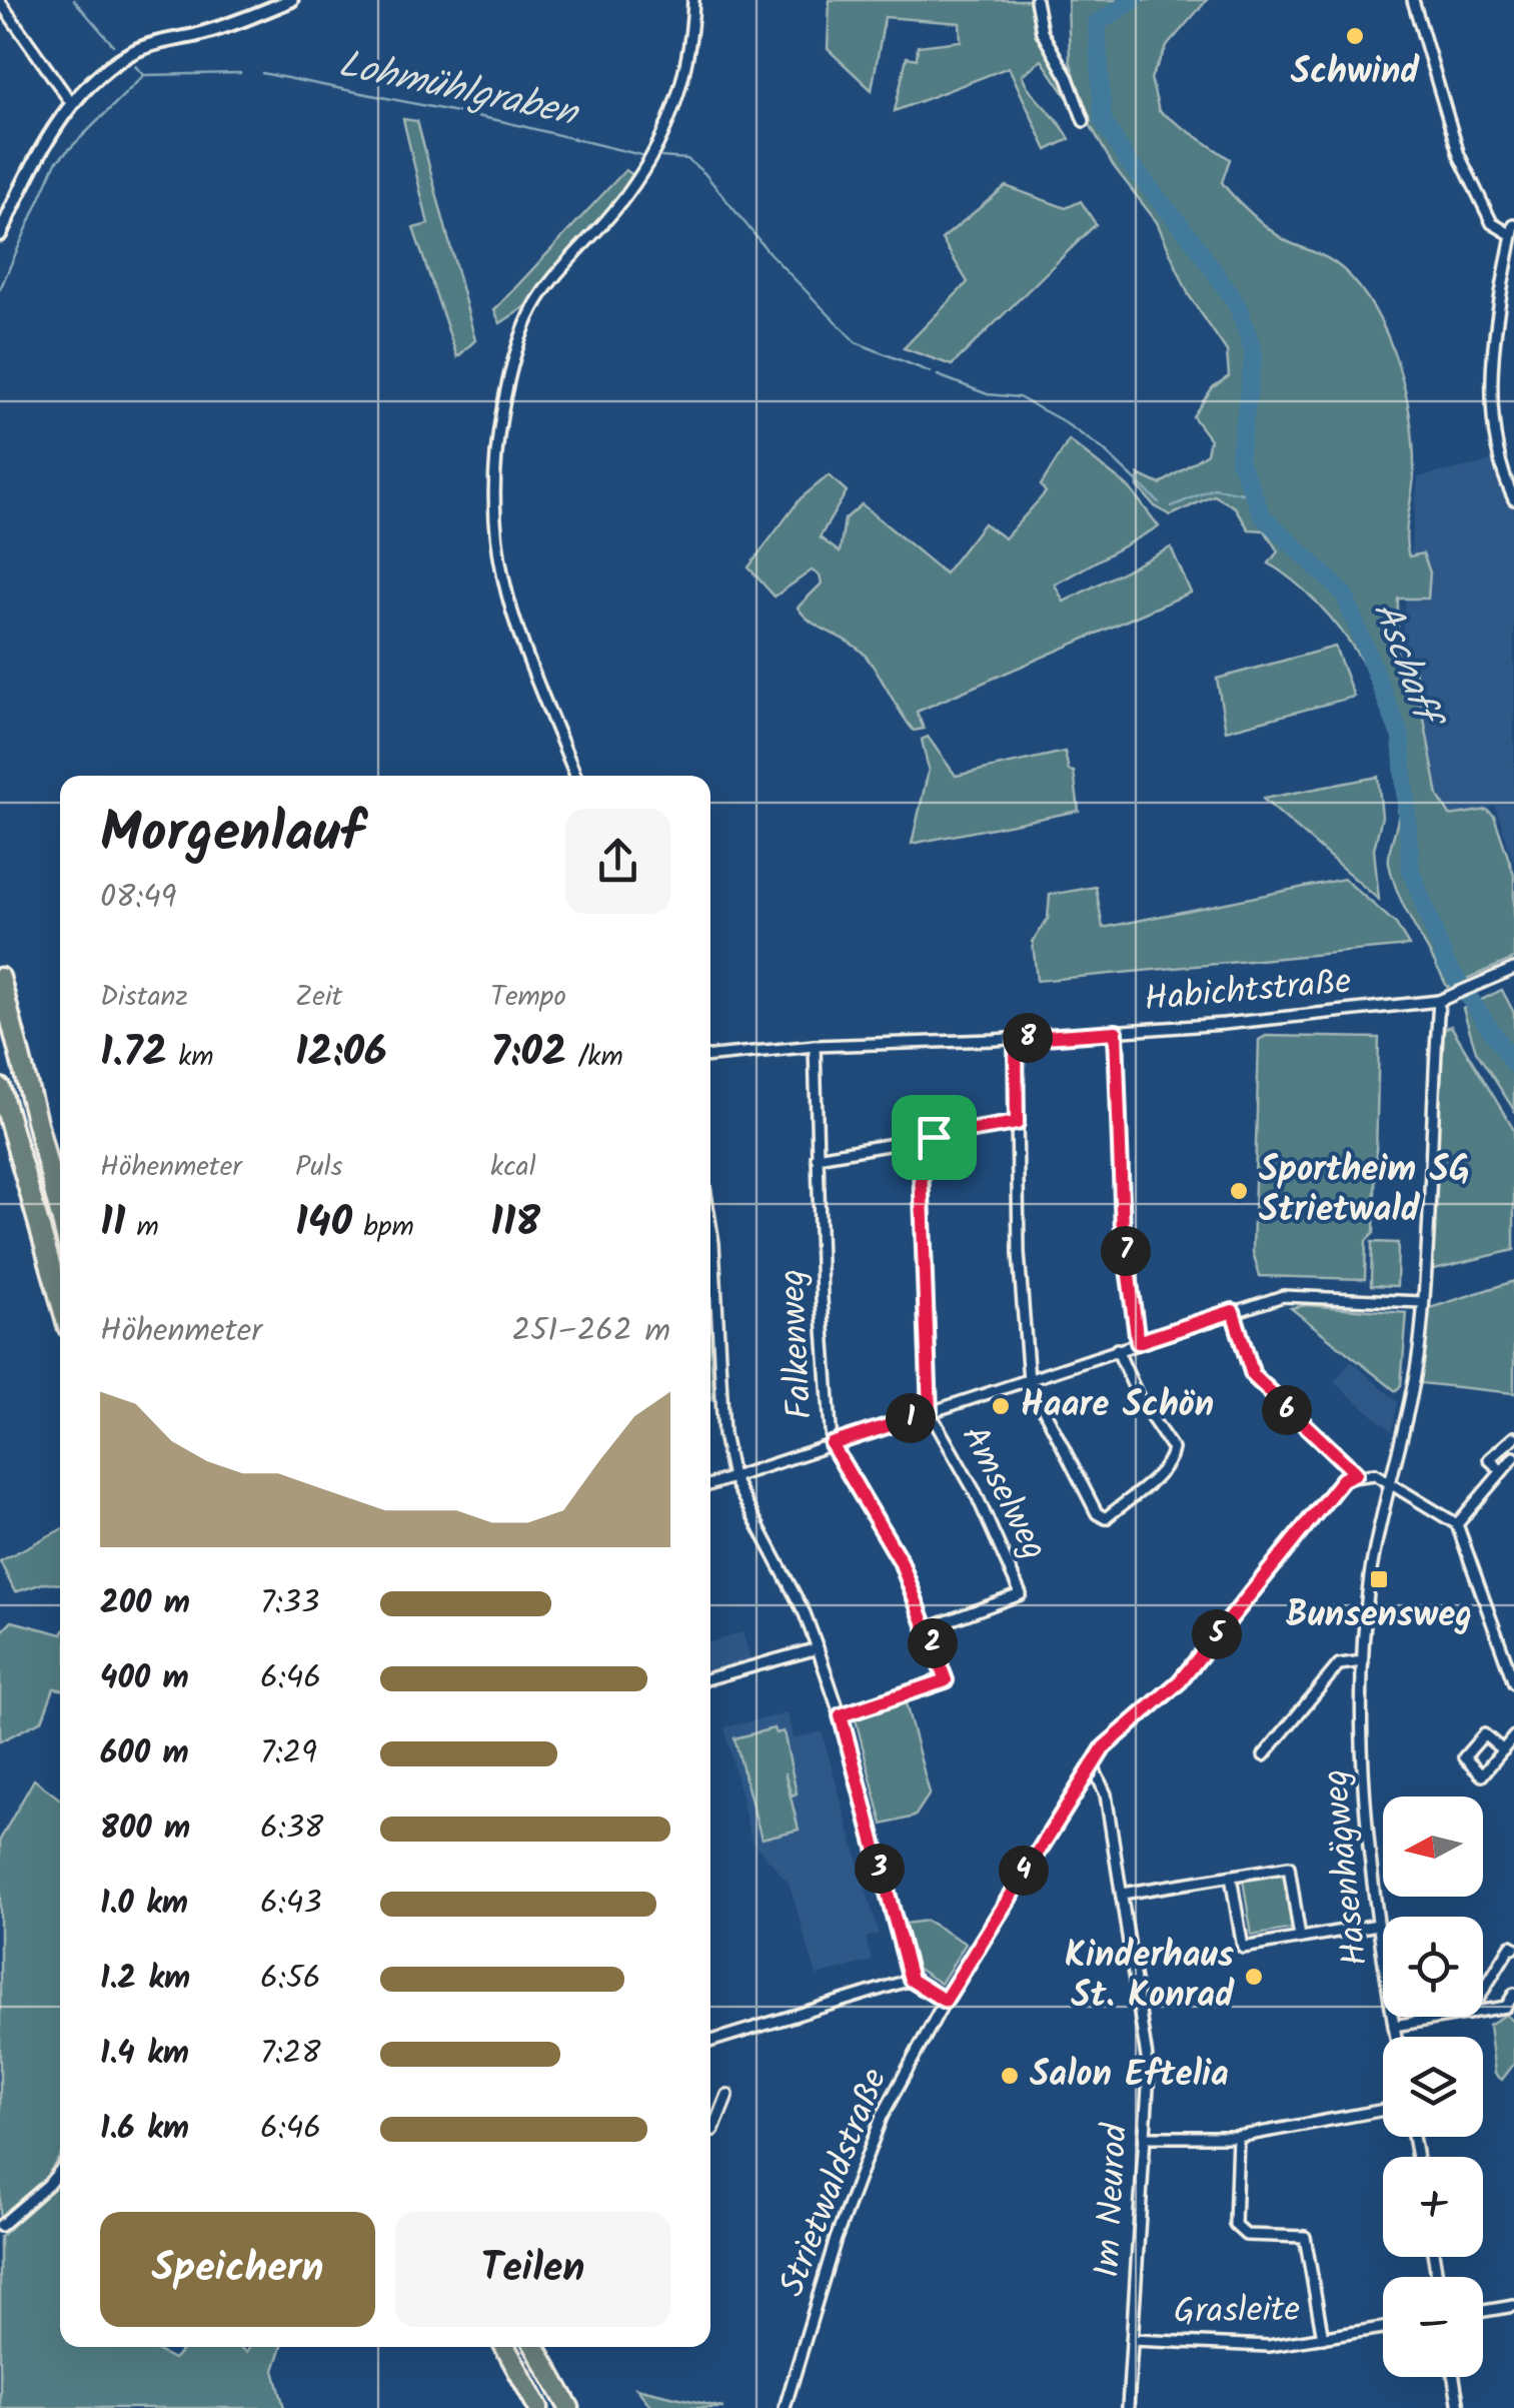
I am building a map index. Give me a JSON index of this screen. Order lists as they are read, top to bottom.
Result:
{
  "streets": {
    "street": [
      "Habichtstraße",
      "Falkenweg",
      "Amselweg",
      "Hasenhägweg",
      "Strietwaldstraße",
      "Im Neurod",
      "Grasleite"
    ]
  },
  "crossings": [
    ["Habichtstraße", "Falkenweg"],
    ["Falkenweg", "Amselweg"],
    ["Strietwaldstraße", "Im Neurod"],
    ["Im Neurod", "Grasleite"]
  ],
  "water": ["Lohmühlgraben", "Aschaff"],
  "places": {
    "other": [
      "Schwind",
      "Sportheim SG Strietwald",
      "Haare Schön",
      "Kinderhaus St. Konrad",
      "Salon Eftelia"
    ],
    "transit": ["Bunsensweg"]
  },
  "north": "left",
  "page": {
    "heading": ["Morgenlauf", "08:49"],
    "stats": [
      ["Distanz", "1.72 km"],
      ["Zeit", "12:06"],
      ["Tempo", "7:02 /km"],
      ["Höhenmeter", "11 m"],
      ["Puls", "140 bpm"],
      ["kcal", "118"]
    ],
    "pins": [
      "8",
      "7",
      "6",
      "1",
      "5",
      "2",
      "3",
      "4"
    ],
    "chart": ["Höhenmeter", "251–262 m"],
    "list": [
      {
        "name": "200 m",
        "note": "7:33"
      },
      {
        "name": "400 m",
        "note": "6:46"
      },
      {
        "name": "600 m",
        "note": "7:29"
      },
      {
        "name": "800 m",
        "note": "6:38"
      },
      {
        "name": "1.0 km",
        "note": "6:43"
      },
      {
        "name": "1.2 km",
        "note": "6:56"
      },
      {
        "name": "1.4 km",
        "note": "7:28"
      },
      {
        "name": "1.6 km",
        "note": "6:46"
      }
    ],
    "map_buttons": ["+", "−"],
    "buttons": ["Speichern", "Teilen"]
  }
}
